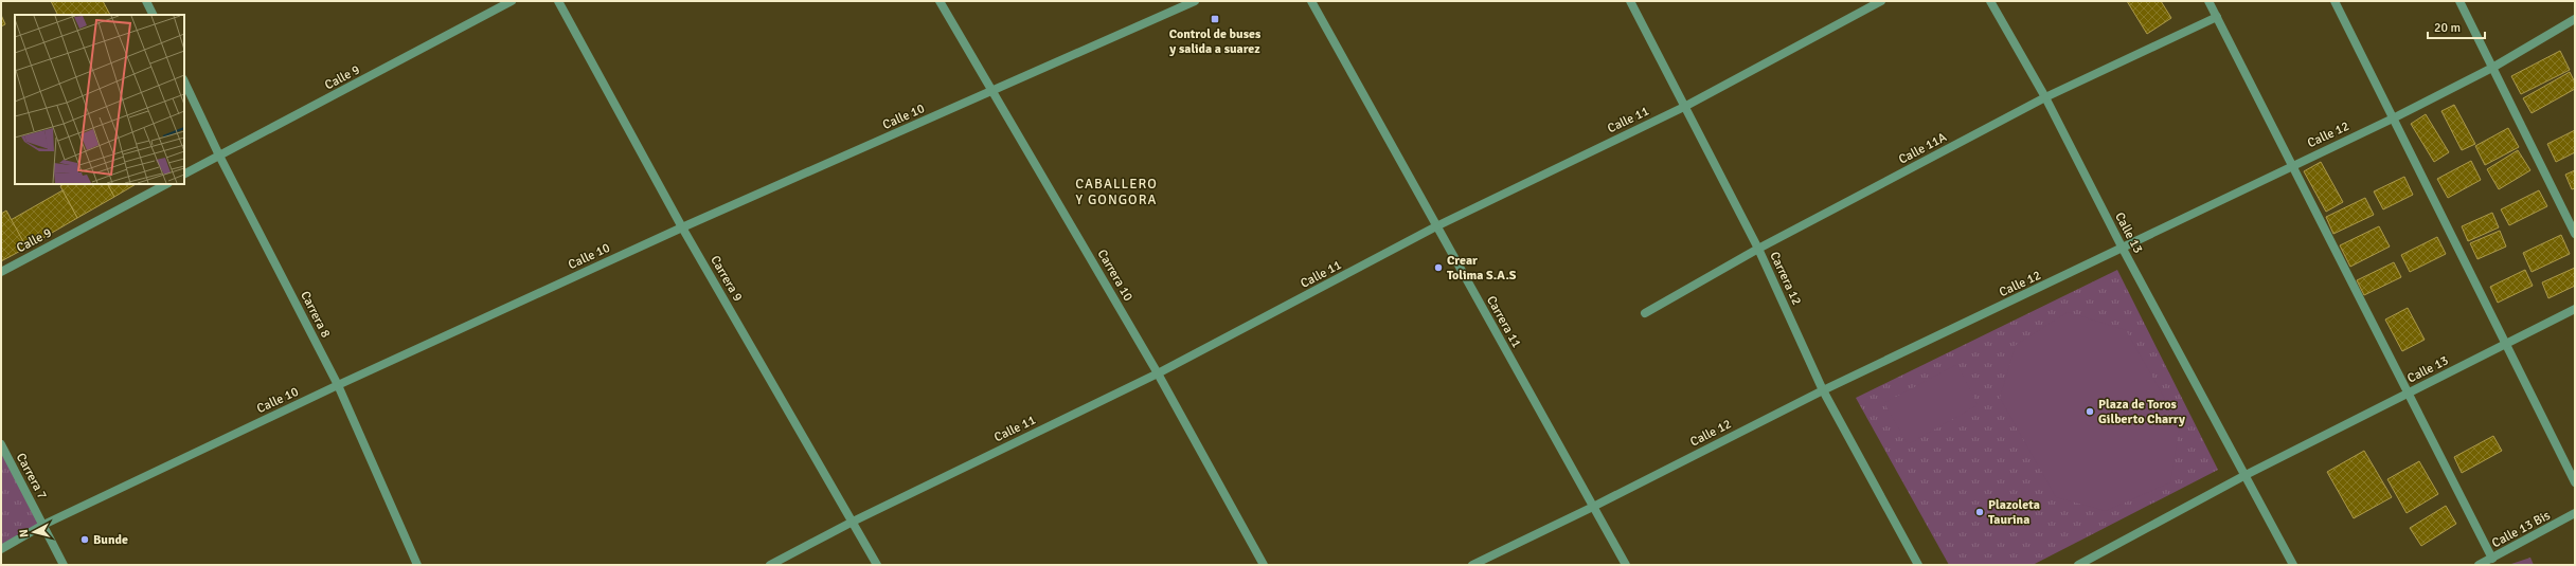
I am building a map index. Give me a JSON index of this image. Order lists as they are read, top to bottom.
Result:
{
  "streets": {
    "street": [
      "Calle 9",
      "Calle 10",
      "Calle 11",
      "Calle 12",
      "Calle 11A",
      "Calle 13",
      "Carrera 10",
      "Carrera 9",
      "Carrera 12",
      "Carrera 8",
      "Carrera 11",
      "Carrera 7",
      "Calle 13 Bis"
    ]
  },
  "crossings": [
    ["Calle 9", "Carrera 8"],
    ["Calle 10", "Carrera 10"],
    ["Calle 10", "Carrera 9"],
    ["Calle 10", "Carrera 8"],
    ["Calle 10", "Carrera 7"],
    ["Calle 11", "Carrera 10"],
    ["Calle 11", "Carrera 9"],
    ["Calle 11", "Carrera 12"],
    ["Calle 11", "Carrera 11"],
    ["Calle 12", "Calle 13"],
    ["Calle 12", "Carrera 12"],
    ["Calle 12", "Carrera 11"],
    ["Calle 11A", "Calle 13"],
    ["Calle 11A", "Carrera 12"]
  ],
  "districts": ["CABALLERO Y GONGORA"],
  "places": {
    "transit": ["Control de buses y salida a suarez"],
    "other": [
      "Crear Tolima S.A.S",
      "Plaza de Toros Gilberto Charry",
      "Plazoleta Taurina",
      "Bunde"
    ]
  },
  "scale_bar": "20 m",
  "north": "left"
}
